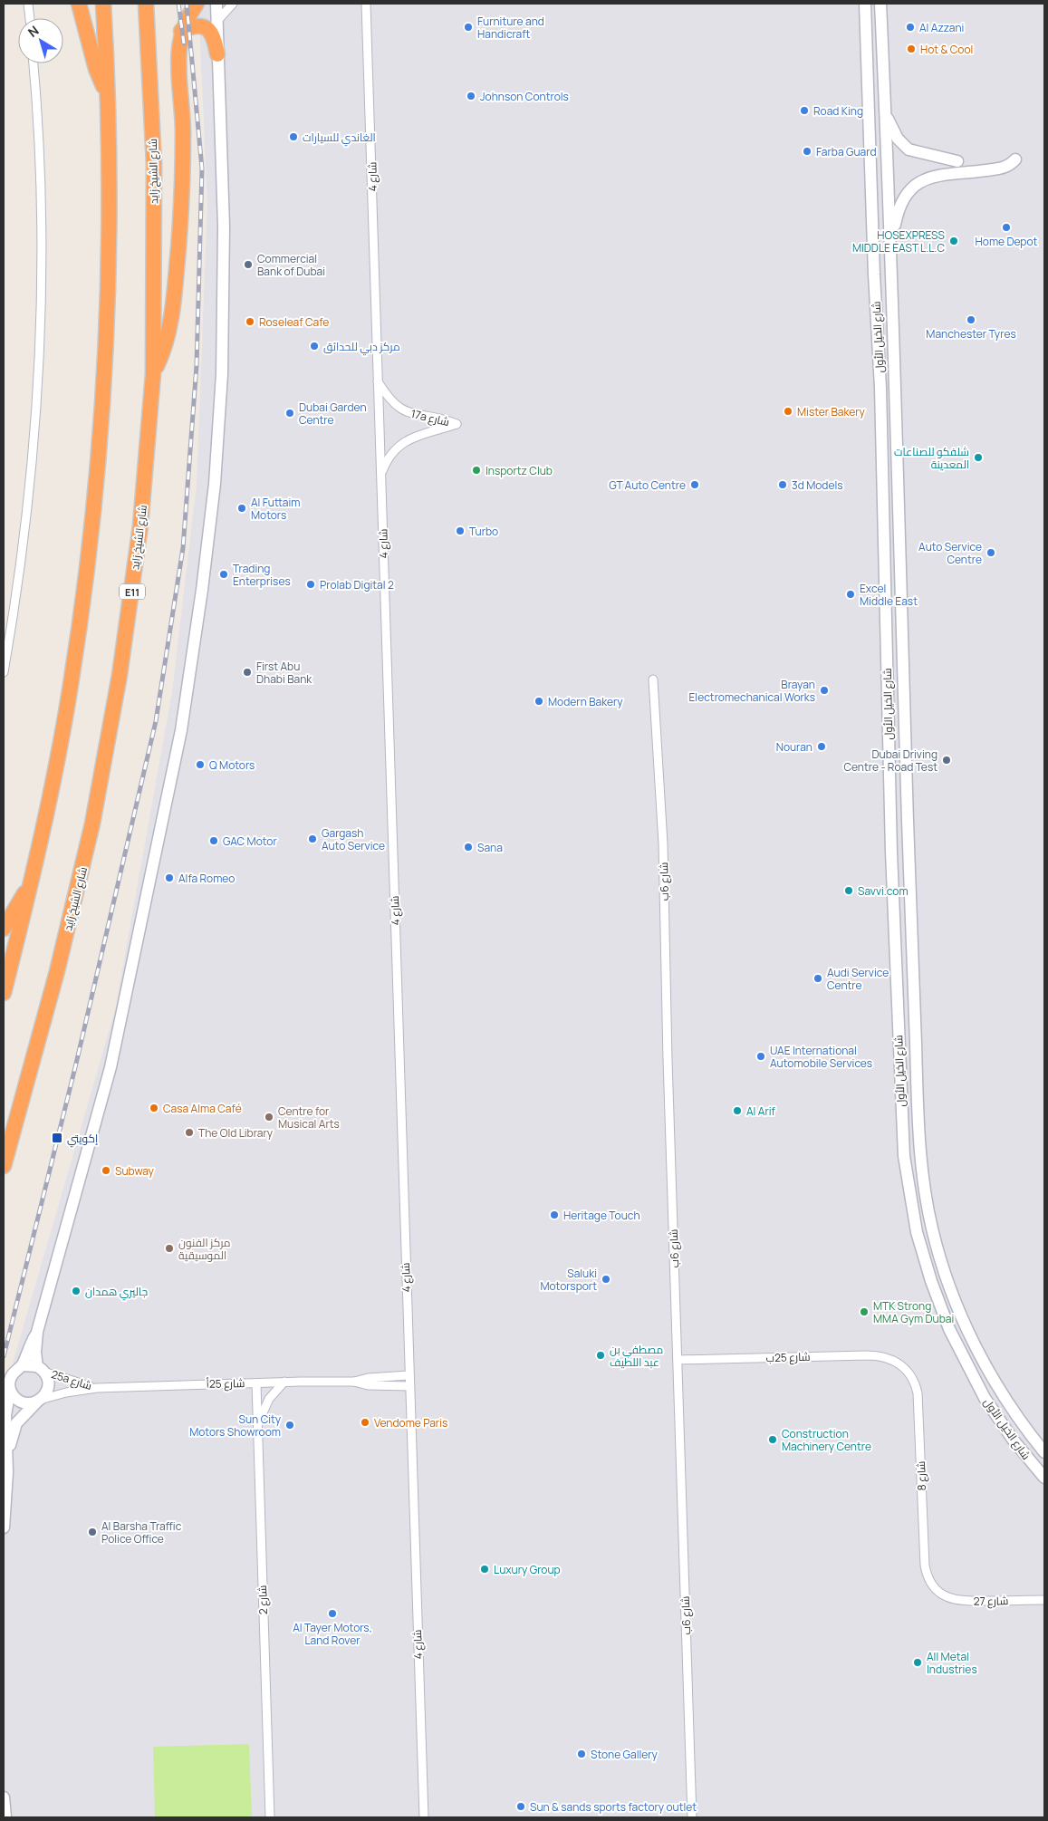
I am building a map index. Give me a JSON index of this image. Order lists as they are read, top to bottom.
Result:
{
  "streets": {
    "highway": ["شارع الشيخ زايد", "E11"],
    "main road": ["شارع الخيل الأول"],
    "street": [
      "شارع 4",
      "17a شارع",
      "شارع 6ب",
      "شارع 25ب",
      "25a شارع",
      "شارع 25أ",
      "شارع 8",
      "شارع 2",
      "شارع 27"
    ]
  },
  "crossings": [
    ["شارع 4", "17a شارع"],
    ["شارع 4", "شارع 25أ"],
    ["شارع 6ب", "شارع 25ب"],
    ["شارع 25ب", "شارع 8"],
    ["25a شارع", "شارع 25أ"],
    ["شارع 25أ", "شارع 2"],
    ["شارع 8", "شارع 27"]
  ],
  "places": {
    "other": [
      "Furniture and Handicraft",
      "Al Azzani",
      "Hot & Cool",
      "Johnson Controls",
      "Road King",
      "الغاندي للسيارات",
      "Farba Guard",
      "Home Depot",
      "HOSEXPRESS MIDDLE EAST L.L.C",
      "Commercial Bank of Dubai",
      "Manchester Tyres",
      "Roseleaf Cafe",
      "مركز دبي للحدائق",
      "Mister Bakery",
      "Dubai Garden Centre",
      "شلفكو للصناعات المعدينة",
      "Insportz Club",
      "GT Auto Centre",
      "3d Models",
      "Al Futtaim Motors",
      "Turbo",
      "Auto Service Centre",
      "Trading Enterprises",
      "Prolab Digital 2",
      "Excel Middle East",
      "First Abu Dhabi Bank",
      "Brayan Electromechanical Works",
      "Modern Bakery",
      "Nouran",
      "Dubai Driving Centre - Road Test",
      "Q Motors",
      "Gargash Auto Service",
      "GAC Motor",
      "Sana",
      "Alfa Romeo",
      "Savvi.com",
      "Audi Service Centre",
      "UAE International Automobile Services",
      "Casa Alma Café",
      "Al Arif",
      "Centre for Musical Arts",
      "The Old Library",
      "Subway",
      "Heritage Touch",
      "مركز الفنون الموسيقية",
      "Saluki Motorsport",
      "جاليري همدان",
      "MTK Strong MMA Gym Dubai",
      "مصطفي بن عبد اللطيف",
      "Vendome Paris",
      "Sun City Motors Showroom",
      "Construction Machinery Centre",
      "Al Barsha Traffic Police Office",
      "Luxury Group",
      "Al Tayer Motors, Land Rover",
      "All Metal Industries",
      "Stone Gallery",
      "Sun & sands sports factory outlet"
    ],
    "transit": ["إكويتي"]
  },
  "north": "top left"
}
